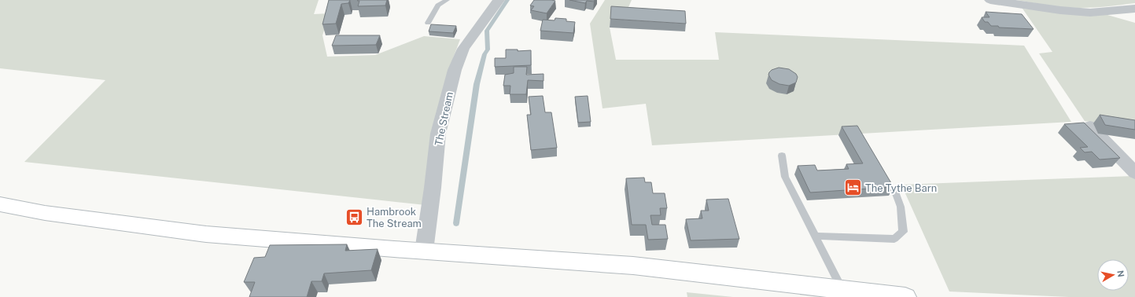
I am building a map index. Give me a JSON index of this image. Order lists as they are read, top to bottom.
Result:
{
  "streets": {
    "street": ["The Stream"]
  },
  "places": {
    "hotel": ["The Tythe Barn"],
    "bus stop": ["Hambrook The Stream"]
  },
  "north": "right"
}
